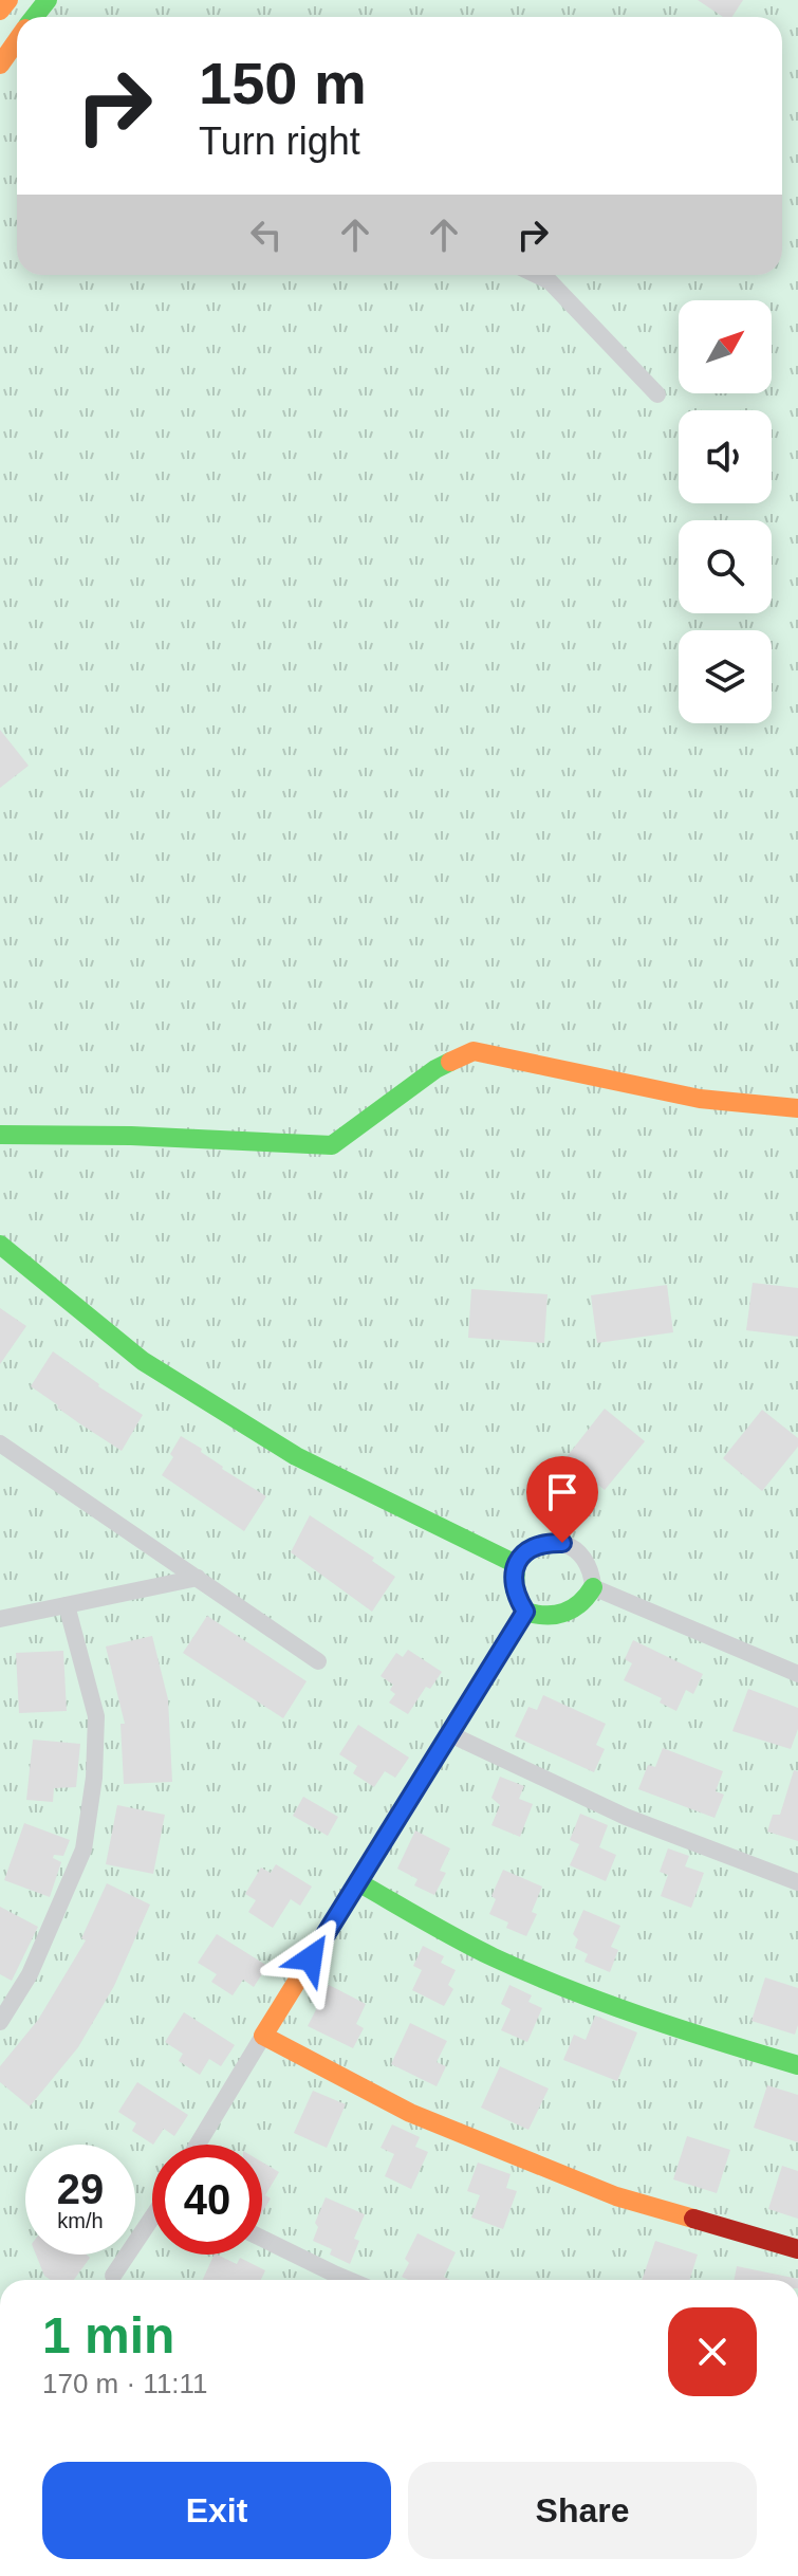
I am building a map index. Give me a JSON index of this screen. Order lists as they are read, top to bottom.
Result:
{
  "north": "top right",
  "page": {
    "turn": ["150 m", "Turn right"],
    "speed": "29 km/h",
    "limit": "40",
    "heading": ["1 min", "170 m · 11:11"],
    "buttons": ["Exit", "Share"]
  }
}
